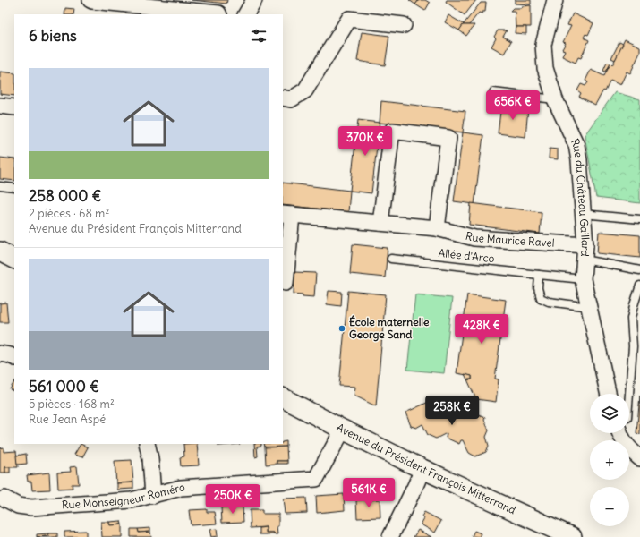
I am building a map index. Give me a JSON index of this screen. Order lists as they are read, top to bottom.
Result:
{
  "streets": {
    "street": [
      "Rue du Château Gaillard",
      "Rue Maurice Ravel",
      "Avenue du Président François Mitterrand",
      "Rue Monseigneur Roméro"
    ],
    "lane": ["Allée d'Arco"]
  },
  "crossings": [
    ["Rue du Château Gaillard", "Rue Maurice Ravel"],
    ["Rue du Château Gaillard", "Allée d'Arco"],
    ["Avenue du Président François Mitterrand", "Rue Monseigneur Roméro"]
  ],
  "places": ["École maternelle George Sand"],
  "page": {
    "heading": "6 biens",
    "list": [
      {
        "name": "258 000 €",
        "note": "2 pièces · 68 m² · Avenue du Président François Mitterrand"
      },
      {
        "name": "561 000 €",
        "note": "5 pièces · 168 m² · Rue Jean Aspé"
      }
    ],
    "price": [
      "656K €",
      "370K €",
      "428K €",
      "258K €",
      "561K €",
      "250K €"
    ],
    "map_buttons": ["+", "−"]
  }
}
